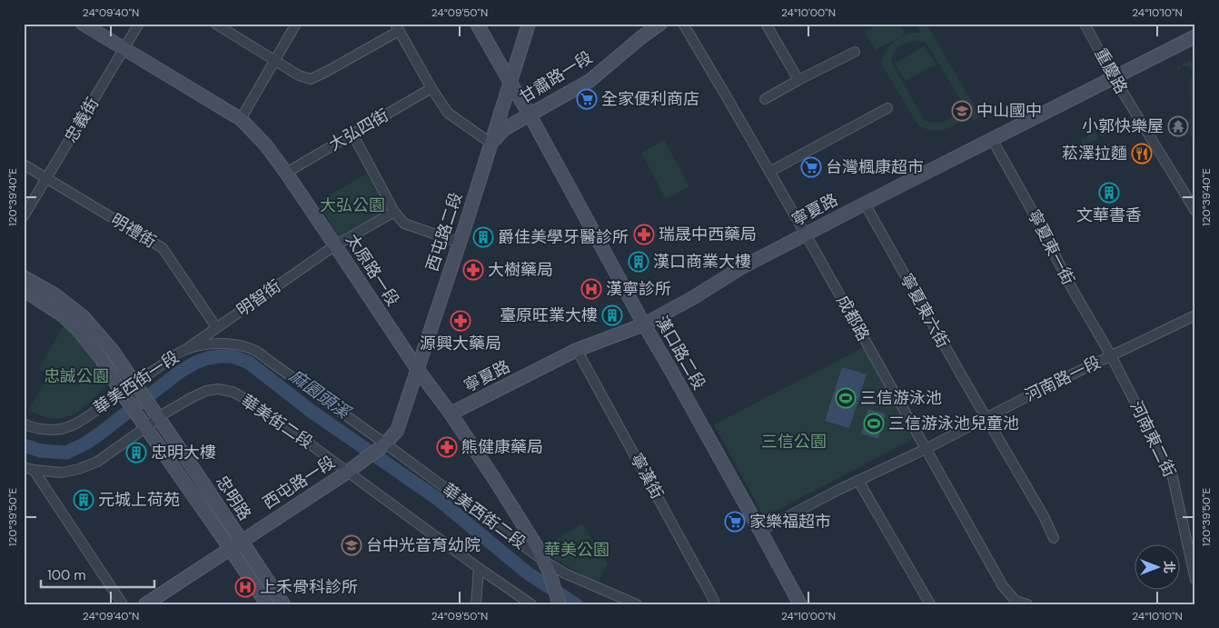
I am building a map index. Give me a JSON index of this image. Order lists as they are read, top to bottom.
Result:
{
  "streets": {
    "street": [
      "重慶路",
      "甘肅路一段",
      "忠義街",
      "大弘四街",
      "寧夏路",
      "明禮街",
      "西屯路二段",
      "寧夏東一街",
      "太原路一段",
      "明智街",
      "寧夏東六街",
      "成都路",
      "漢口路二段",
      "河南路一段",
      "華美西街一段",
      "華美街二段",
      "河南東二街",
      "寧漢街",
      "西屯路一段",
      "忠明路",
      "華美西街二段"
    ]
  },
  "crossings": [
    ["重慶路", "寧夏路"],
    ["甘肅路一段", "西屯路二段"],
    ["甘肅路一段", "漢口路二段"],
    ["忠義街", "明禮街"],
    ["忠義街", "太原路一段"],
    ["大弘四街", "太原路一段"],
    ["寧夏路", "寧夏東一街"],
    ["寧夏路", "太原路一段"],
    ["寧夏路", "寧夏東六街"],
    ["寧夏路", "成都路"],
    ["寧夏路", "漢口路二段"],
    ["寧夏路", "寧漢街"],
    ["明禮街", "明智街"],
    ["西屯路二段", "太原路一段"],
    ["西屯路二段", "漢口路二段"],
    ["西屯路二段", "華美西街一段"],
    ["西屯路二段", "西屯路一段"],
    ["西屯路二段", "華美西街二段"],
    ["寧夏東一街", "河南路一段"],
    ["寧夏東一街", "河南東二街"],
    ["太原路一段", "明智街"],
    ["太原路一段", "華美西街二段"],
    ["明智街", "華美西街一段"],
    ["寧夏東六街", "河南路一段"],
    ["成都路", "河南路一段"],
    ["漢口路二段", "河南路一段"],
    ["河南路一段", "河南東二街"],
    ["華美西街一段", "西屯路一段"],
    ["華美西街一段", "忠明路"],
    ["華美西街一段", "華美西街二段"],
    ["華美街二段", "西屯路一段"],
    ["華美街二段", "忠明路"],
    ["西屯路一段", "忠明路"],
    ["西屯路一段", "華美西街二段"]
  ],
  "water": ["麻園頭溪"],
  "parks": [
    "大弘公園",
    "忠誠公園",
    "三信公園",
    "華美公園"
  ],
  "places": {
    "supermarket": ["全家便利商店", "台灣楓康超市", "家樂福超市"],
    "school or university": ["中山國中", "台中光音育幼院"],
    "temple": ["小郭快樂屋"],
    "restaurant": ["菘澤拉麵"],
    "building": [
      "文華書香",
      "爵佳美學牙醫診所",
      "漢口商業大樓",
      "臺原旺業大樓",
      "忠明大樓",
      "元城上荷苑"
    ],
    "pharmacy": [
      "瑞晟中西藥局",
      "大樹藥局",
      "源興大藥局",
      "熊健康藥局"
    ],
    "hospital": ["漢寧診所", "上禾骨科診所"],
    "sports": ["三信游泳池", "三信游泳池兒童池"]
  },
  "scale_bar": "100 m",
  "north": "right",
  "coordinates": [
    "24°09'40\"N",
    "24°09'50\"N",
    "24°10'00\"N",
    "24°10'10\"N",
    "120°39'40\"E",
    "120°39'50\"E"
  ]
}
